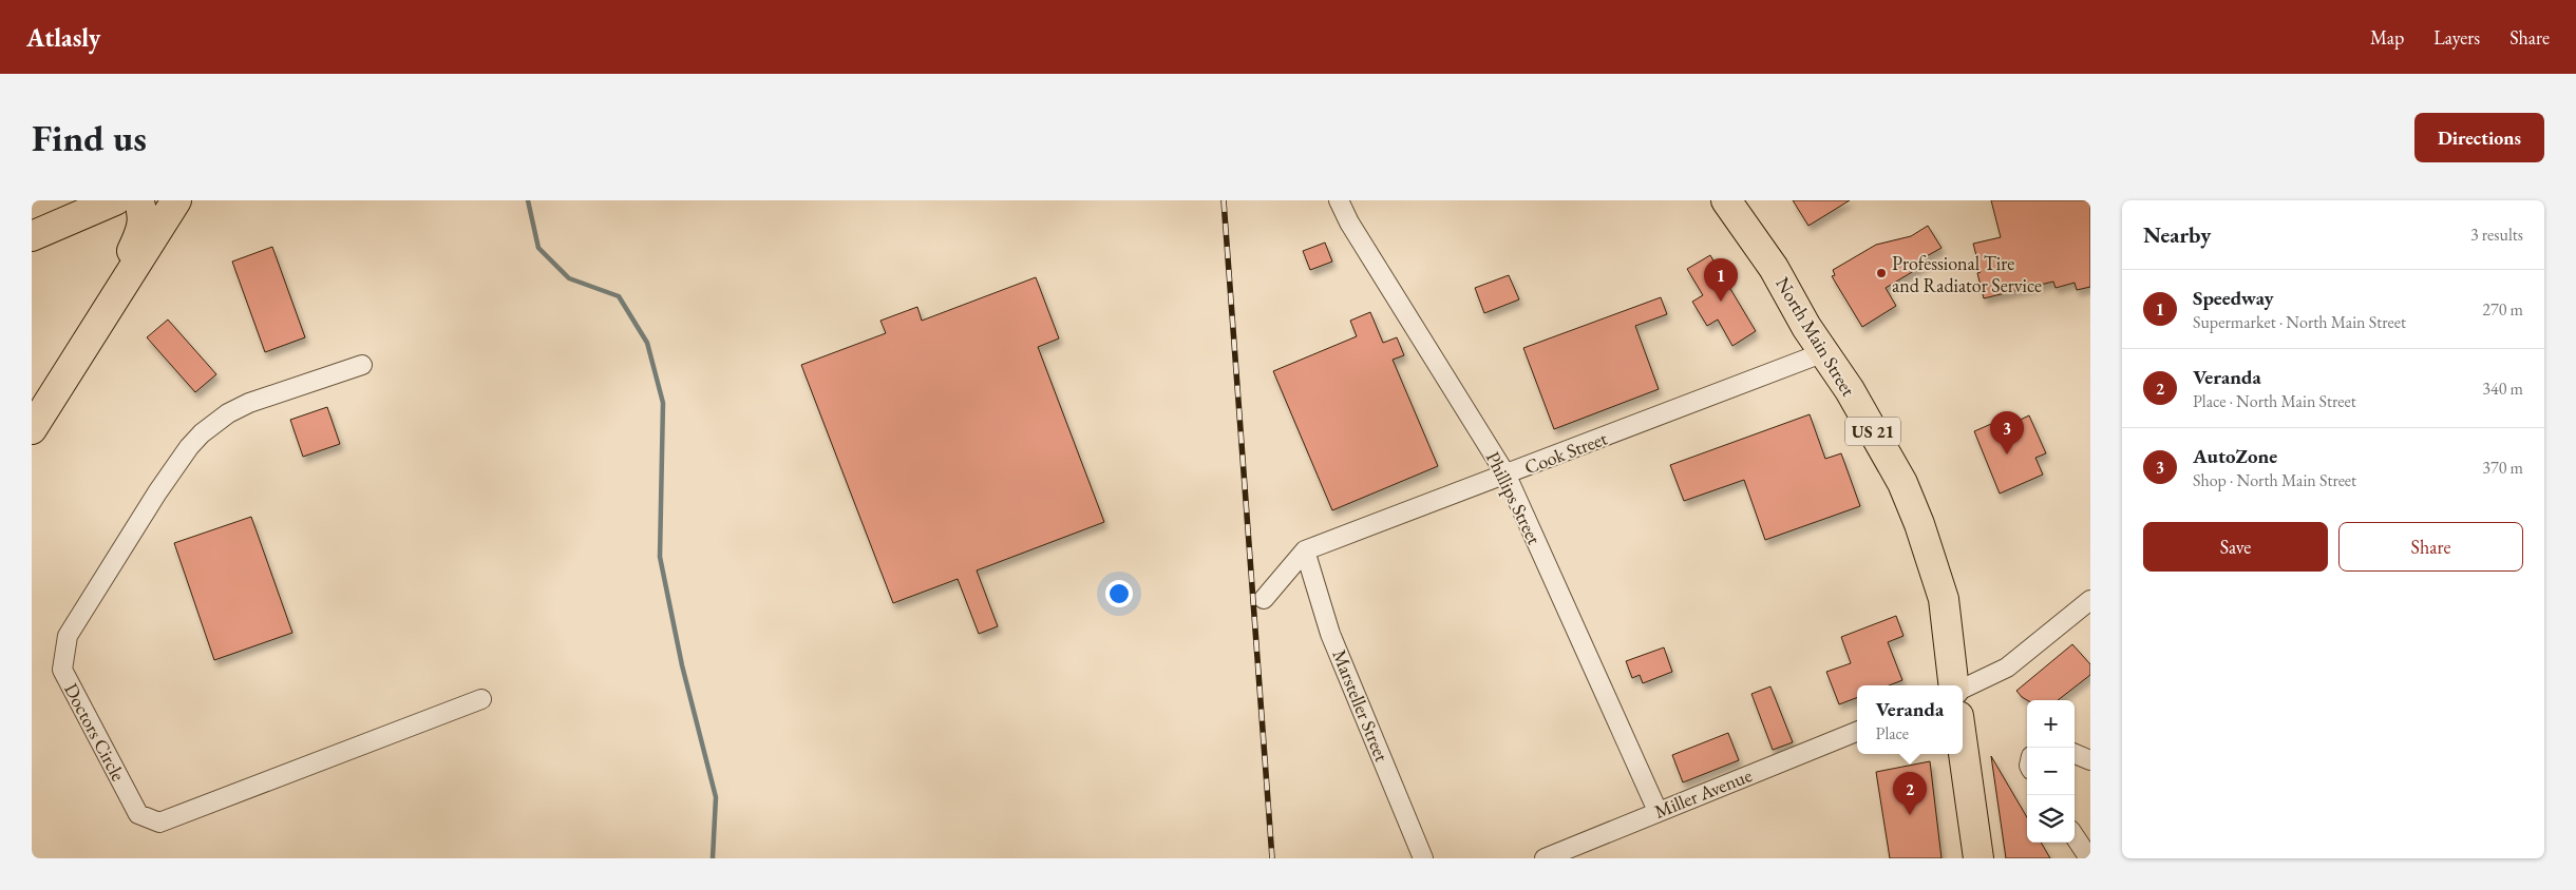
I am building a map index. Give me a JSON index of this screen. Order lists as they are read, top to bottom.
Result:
{
  "streets": {
    "main road": ["North Main Street", "US 21"],
    "street": [
      "Cook Street",
      "Phillips Street",
      "Marsteller Street",
      "Doctors Circle",
      "Miller Avenue"
    ]
  },
  "crossings": [
    ["North Main Street", "Cook Street"],
    ["Cook Street", "Phillips Street"],
    ["Cook Street", "Marsteller Street"],
    ["Phillips Street", "Miller Avenue"]
  ],
  "places": ["Professional Tire and Radiator Service"],
  "page": {
    "header": "Atlasly",
    "nav": ["Map", "Layers", "Share"],
    "buttons": [
      "Directions",
      ["Save", "Share"]
    ],
    "title": "Find us",
    "heading": ["Nearby", "3 results"],
    "pins": ["1", "3", "2"],
    "list": [
      {
        "mark": "1",
        "name": "Speedway",
        "note": "Supermarket · North Main Street",
        "value": "270 m"
      },
      {
        "mark": "2",
        "name": "Veranda",
        "note": "Place · North Main Street",
        "value": "340 m"
      },
      {
        "mark": "3",
        "name": "AutoZone",
        "note": "Shop · North Main Street",
        "value": "370 m"
      }
    ],
    "popup": ["Veranda", "Place"],
    "map_buttons": ["+", "−"]
  }
}
